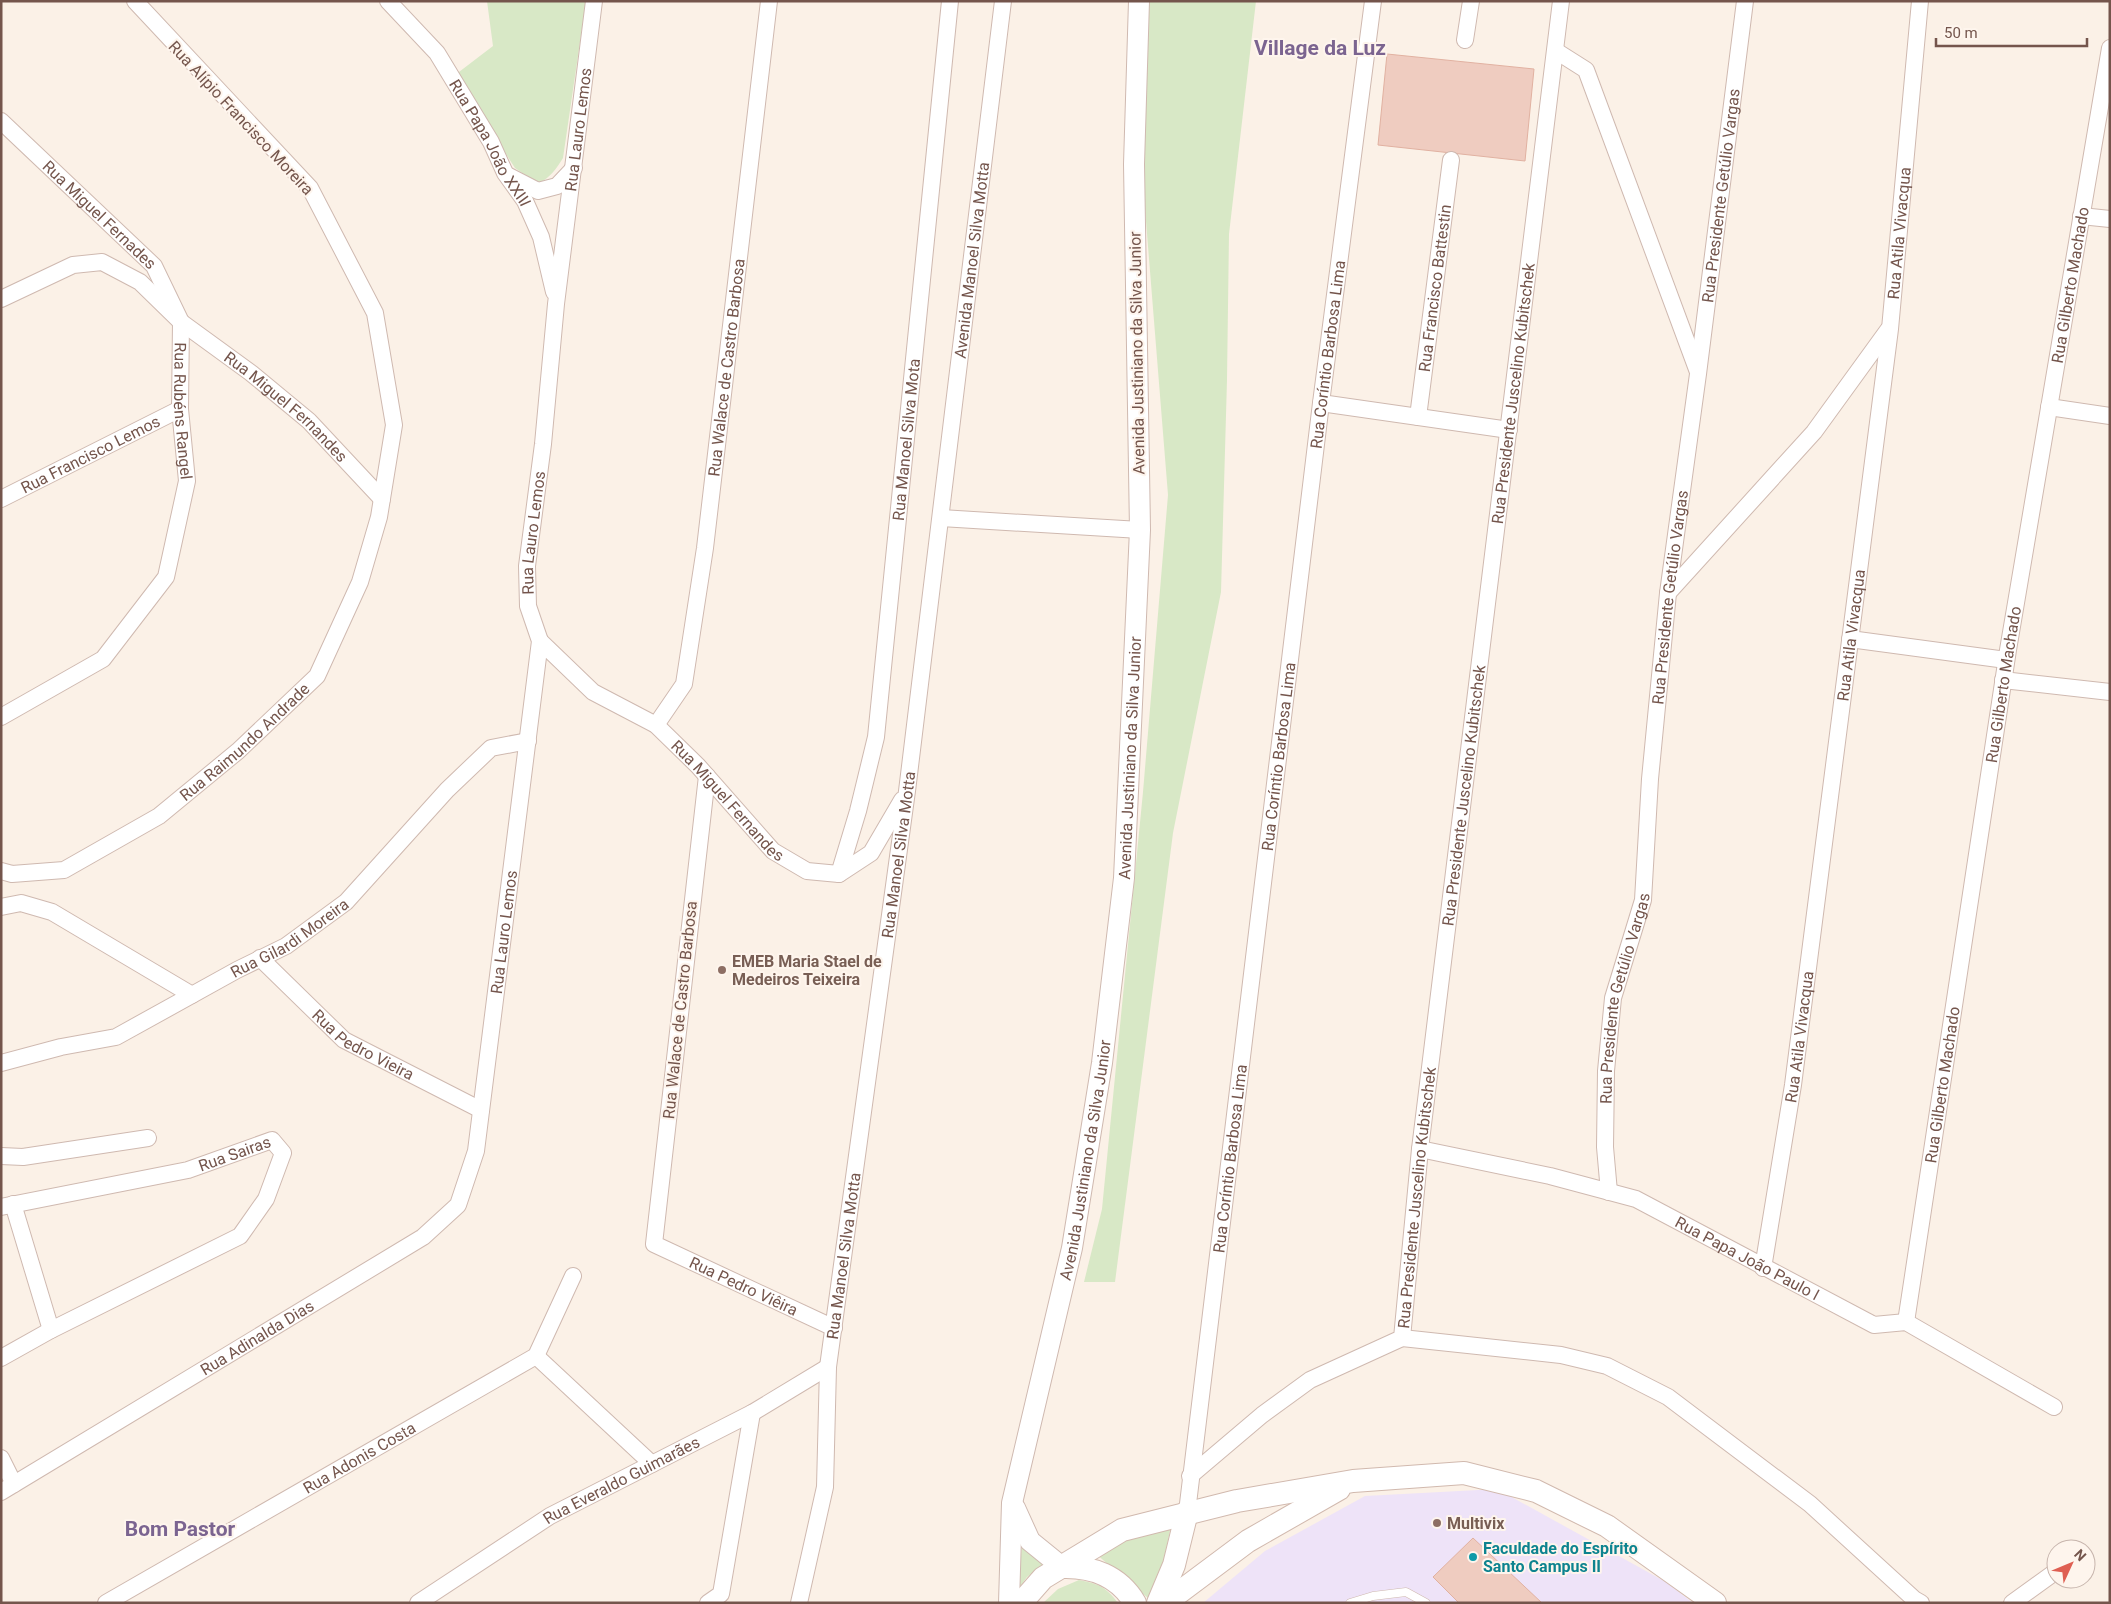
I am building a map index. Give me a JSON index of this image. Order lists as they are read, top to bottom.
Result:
{
  "streets": {
    "street": [
      "Rua Alípio Francisco Moreira",
      "Rua Lauro Lemos",
      "Rua Papa João XXIII",
      "Rua Presidente Getúlio Vargas",
      "Rua Miguel Fernades",
      "Rua Atila Vivacqua",
      "Avenida Manoel Silva Motta",
      "Rua Gilberto Machado",
      "Rua Francisco Battestin",
      "Avenida Justiniano da Silva Junior",
      "Rua Coríntio Barbosa Lima",
      "Rua Walace de Castro Barbosa",
      "Rua Presidente Juscelino Kubitschek",
      "Rua Miguel Fernandes",
      "Rua Rubéns Rangel",
      "Rua Manoel Silva Mota",
      "Rua Francisco Lemos",
      "Rua Raimundo Andrade",
      "Rua Manoel Silva Motta",
      "Rua Gilardi Moreira",
      "Rua Pedro Vieira",
      "Rua Sairas",
      "Rua Papa João Paulo I",
      "Rua Pedro Viêira",
      "Rua Adinalda Dias",
      "Rua Adonis Costa",
      "Rua Everaldo Guimarães"
    ]
  },
  "crossings": [
    ["Rua Alípio Francisco Moreira", "Rua Miguel Fernandes"],
    ["Rua Alípio Francisco Moreira", "Rua Raimundo Andrade"],
    ["Rua Lauro Lemos", "Rua Papa João XXIII"],
    ["Rua Lauro Lemos", "Rua Miguel Fernandes"],
    ["Rua Lauro Lemos", "Rua Gilardi Moreira"],
    ["Rua Lauro Lemos", "Rua Pedro Vieira"],
    ["Rua Lauro Lemos", "Rua Adinalda Dias"],
    ["Rua Presidente Getúlio Vargas", "Rua Papa João Paulo I"],
    ["Rua Miguel Fernades", "Rua Miguel Fernandes"],
    ["Rua Miguel Fernades", "Rua Rubéns Rangel"],
    ["Rua Atila Vivacqua", "Rua Papa João Paulo I"],
    ["Avenida Manoel Silva Motta", "Rua Manoel Silva Motta"],
    ["Rua Gilberto Machado", "Rua Papa João Paulo I"],
    ["Rua Coríntio Barbosa Lima", "Rua Presidente Juscelino Kubitschek"],
    ["Rua Walace de Castro Barbosa", "Rua Miguel Fernandes"],
    ["Rua Walace de Castro Barbosa", "Rua Pedro Viêira"],
    ["Rua Presidente Juscelino Kubitschek", "Rua Papa João Paulo I"],
    ["Rua Miguel Fernandes", "Rua Rubéns Rangel"],
    ["Rua Miguel Fernandes", "Rua Manoel Silva Mota"],
    ["Rua Miguel Fernandes", "Rua Raimundo Andrade"],
    ["Rua Rubéns Rangel", "Rua Francisco Lemos"],
    ["Rua Manoel Silva Motta", "Rua Pedro Viêira"],
    ["Rua Manoel Silva Motta", "Rua Everaldo Guimarães"],
    ["Rua Gilardi Moreira", "Rua Pedro Vieira"]
  ],
  "districts": ["Village da Luz", "Bom Pastor"],
  "places": ["EMEB Maria Stael de Medeiros Teixeira", "Multivix", "Faculdade do Espírito Santo Campus II"],
  "scale_bar": "50 m",
  "north": "top right"
}
